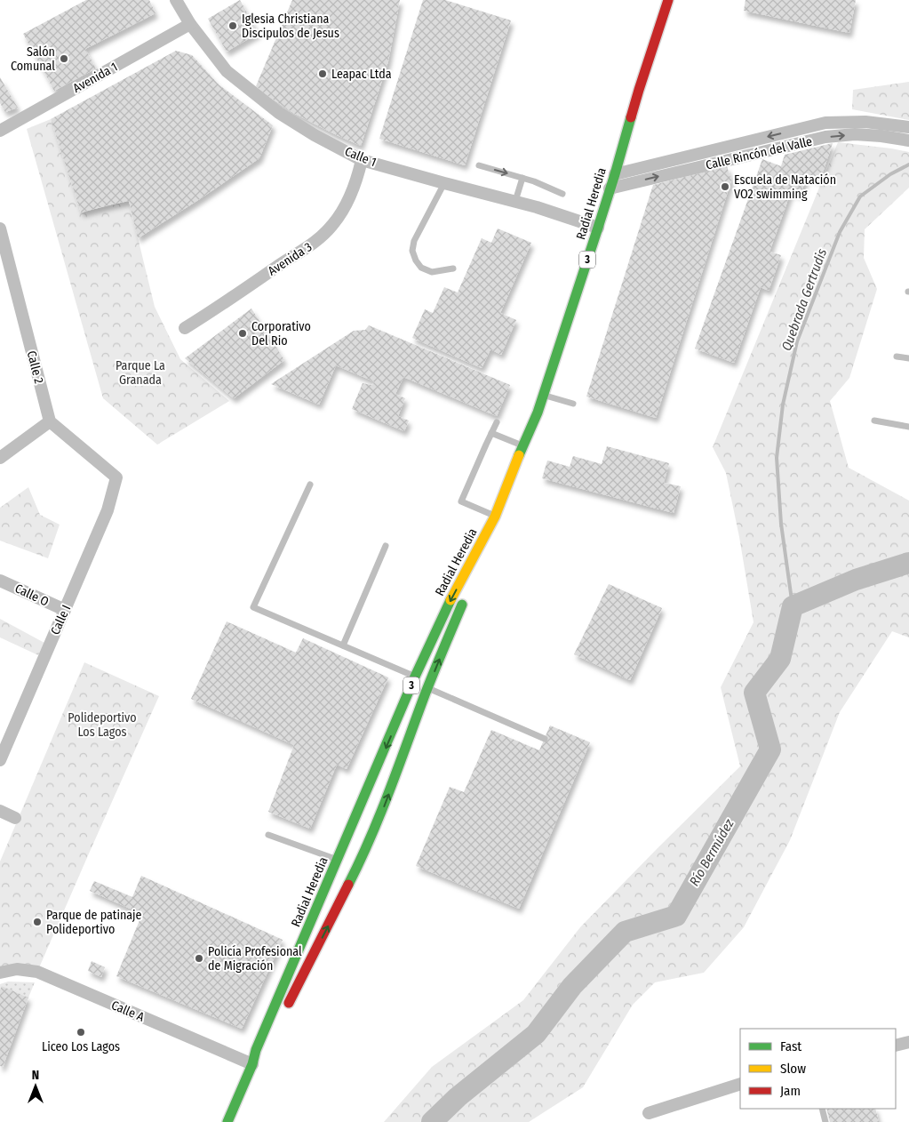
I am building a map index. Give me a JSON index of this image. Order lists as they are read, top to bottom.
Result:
{
  "streets": {
    "main road": ["Radial Heredia", "3"],
    "street": [
      "Avenida 1",
      "Calle Rincón del Valle",
      "Calle 1",
      "Avenida 3",
      "Calle 2",
      "Calle O",
      "Calle I",
      "Calle A"
    ]
  },
  "crossings": [
    ["Avenida 1", "Calle 1"],
    ["Calle Rincón del Valle", "Radial Heredia"],
    ["Calle 1", "Radial Heredia"],
    ["Calle 1", "Avenida 3"],
    ["Radial Heredia", "Calle A"],
    ["Calle 2", "Calle I"],
    ["Calle O", "Calle I"]
  ],
  "water": ["Quebrada Gertrudis", "Río Bermúdez"],
  "parks": ["Parque La Granada", "Polideportivo Los Lagos"],
  "places": [
    "Iglesia Christiana Discipulos de Jesus",
    "Salón Comunal",
    "Leapac Ltda",
    "Escuela de Natación VO2 swimming",
    "Corporativo Del Rio",
    "Parque de patinaje Polideportivo",
    "Policía Profesional de Migración",
    "Liceo Los Lagos"
  ],
  "legend": ["Fast", "Slow", "Jam"],
  "north": "top"
}
